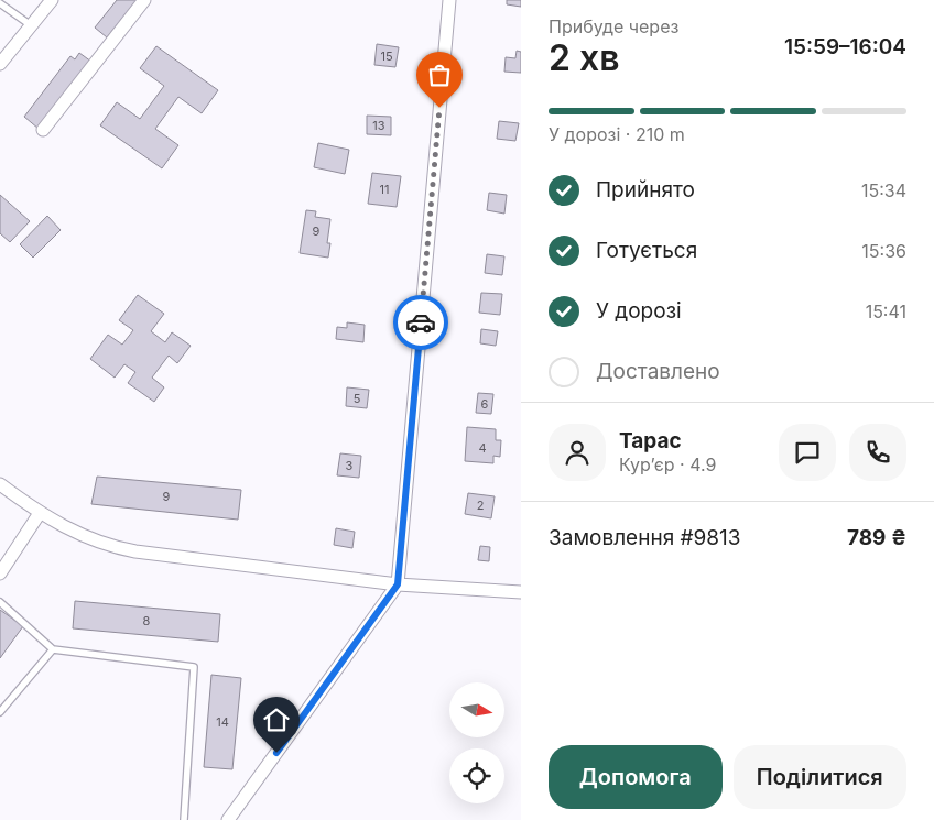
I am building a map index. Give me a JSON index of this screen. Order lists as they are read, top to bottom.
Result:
{
  "house_numbers": [
    "15",
    "13",
    "11",
    "9",
    "5",
    "6",
    "4",
    "3",
    "9",
    "2",
    "8",
    "14"
  ],
  "north": "right",
  "page": {
    "heading": ["2 хв", "Прибуде через", "15:59–16:04"],
    "panel": [
      "Тарас",
      "Кур’єр · 4.9",
      "Замовлення #9813",
      "789 ₴"
    ],
    "bar": "У дорозі · 210 m",
    "list": [
      ["Прийнято", "15:34"],
      ["Готується", "15:36"],
      ["У дорозі", "15:41"],
      "Доставлено"
    ],
    "buttons": ["Допомога", "Поділитися"]
  }
}
